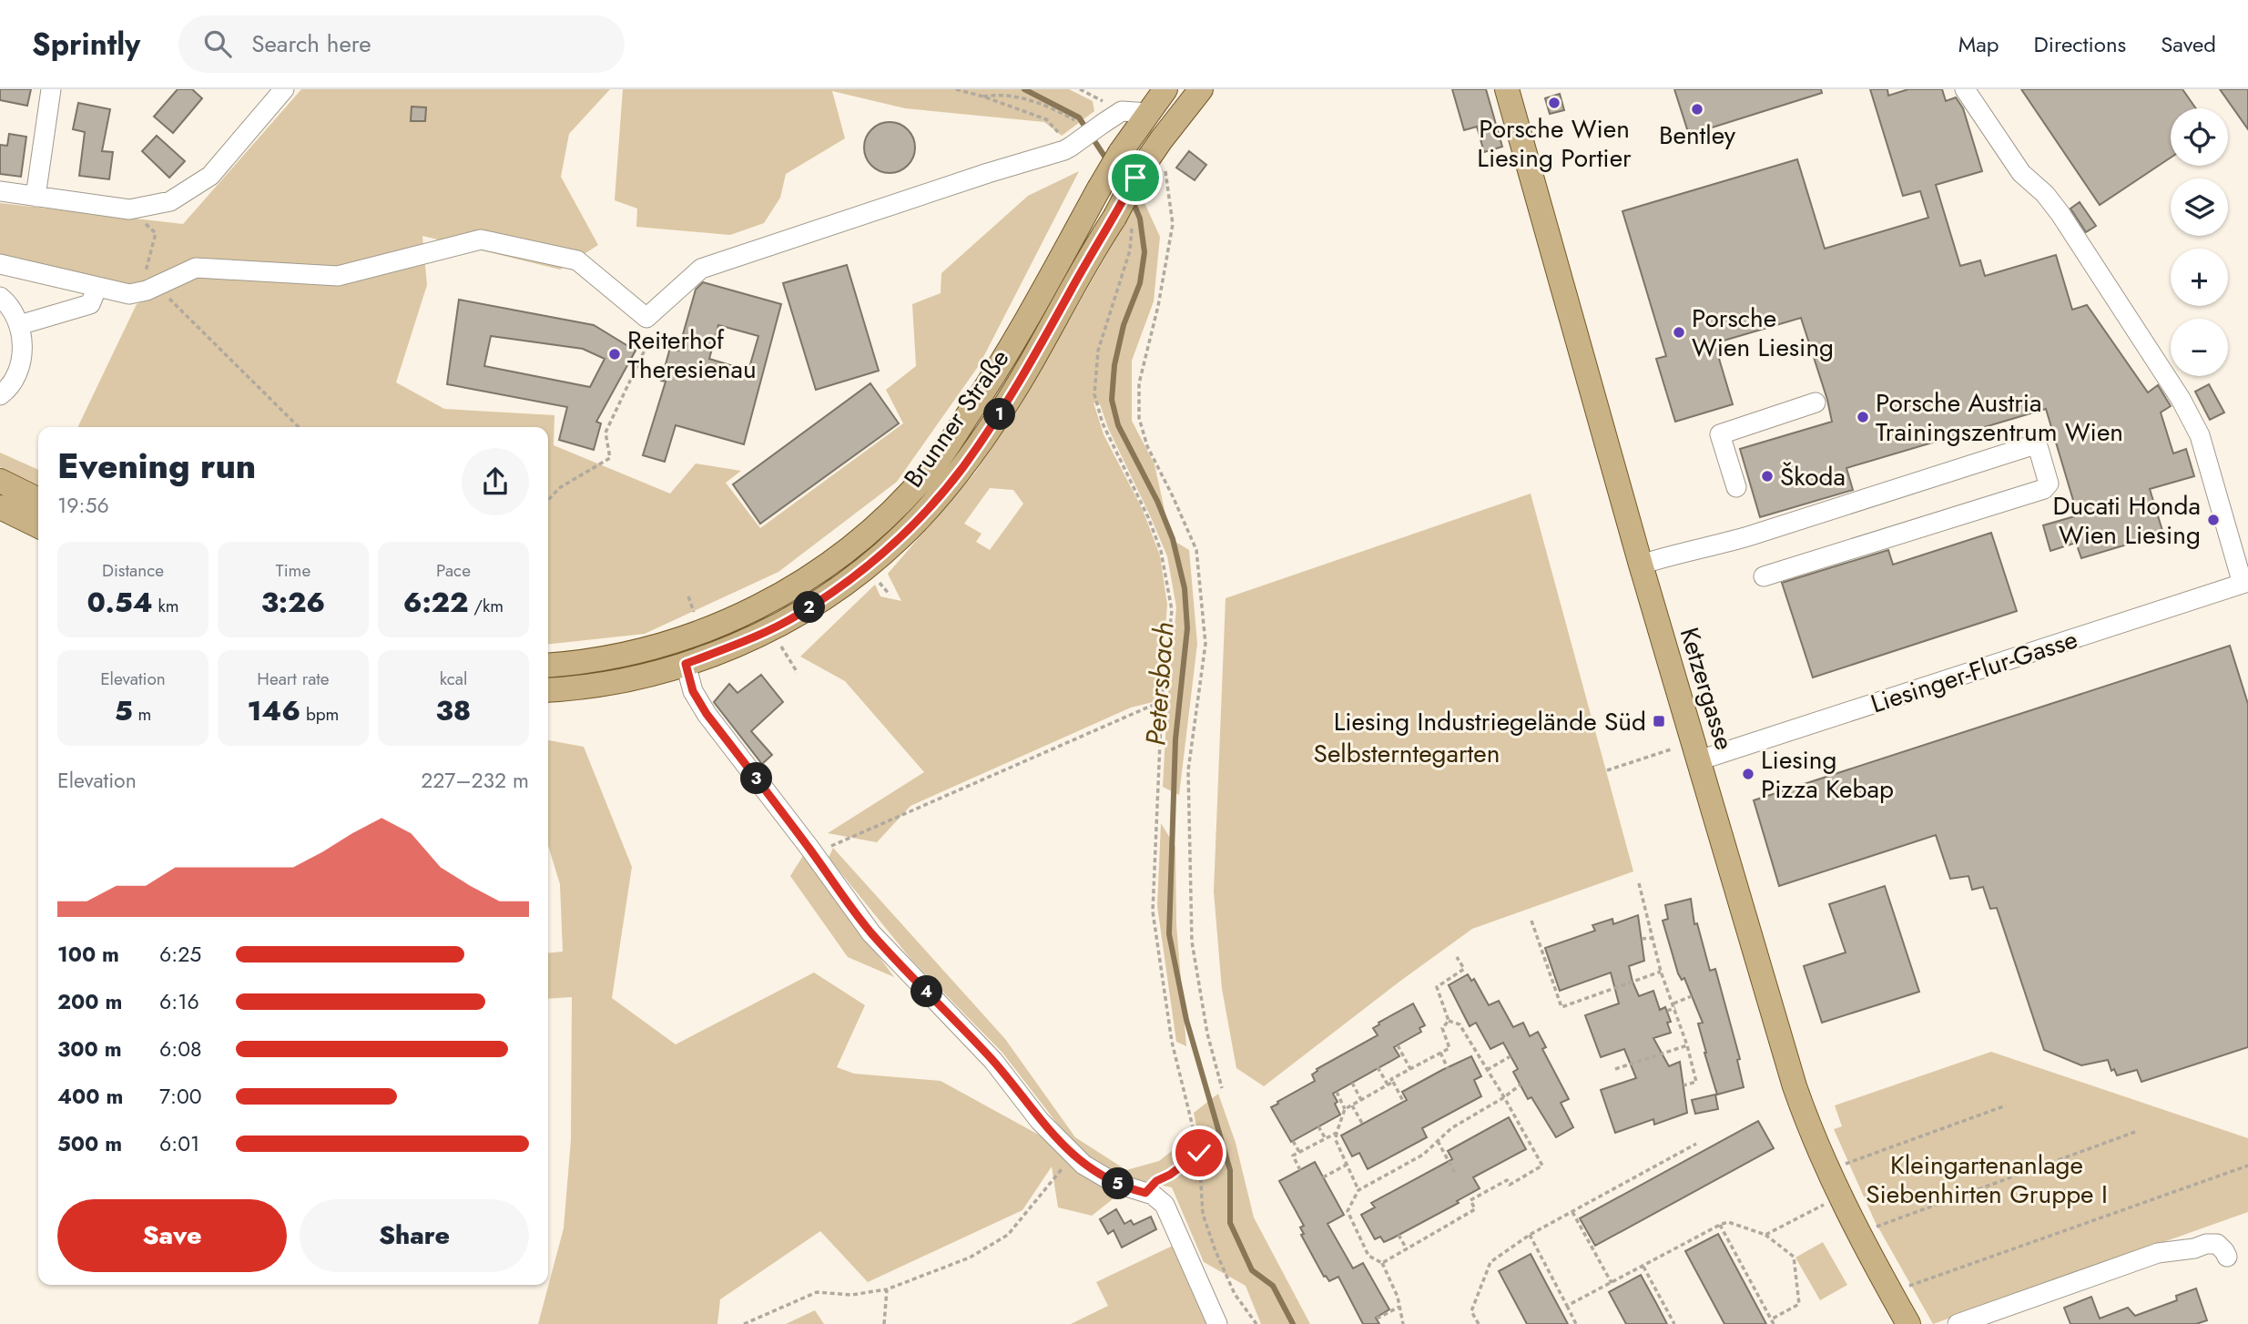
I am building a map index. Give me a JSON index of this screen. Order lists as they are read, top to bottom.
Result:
{
  "streets": {
    "main road": ["Brunner Straße", "Ketzergasse"],
    "street": ["Liesinger-Flur-Gasse"]
  },
  "crossings": [
    ["Liesinger-Flur-Gasse", "Ketzergasse"]
  ],
  "water": ["Petersbach"],
  "parks": ["Selbsterntegarten", "Kleingartenanlage Siebenhirten Gruppe I"],
  "places": {
    "other": [
      "Porsche Wien Liesing Portier",
      "Bentley",
      "Porsche Wien Liesing",
      "Reiterhof Theresienau",
      "Porsche Austria Trainingszentrum Wien",
      "Škoda",
      "Ducati Honda Wien Liesing",
      "Liesing Pizza Kebap"
    ],
    "transit": ["Liesing Industriegelände Süd"]
  },
  "page": {
    "header": "Sprintly",
    "search": "Search here",
    "nav": ["Map", "Directions", "Saved"],
    "map_buttons": ["+", "−"],
    "pins": [
      "1",
      "2",
      "3",
      "4",
      "5"
    ],
    "heading": ["Evening run", "19:56"],
    "stats": [
      ["Distance", "0.54 km"],
      ["Time", "3:26"],
      ["Pace", "6:22 /km"],
      ["Elevation", "5 m"],
      ["Heart rate", "146 bpm"],
      ["kcal", "38"]
    ],
    "chart": ["Elevation", "227–232 m"],
    "list": [
      {
        "name": "100 m",
        "note": "6:25"
      },
      {
        "name": "200 m",
        "note": "6:16"
      },
      {
        "name": "300 m",
        "note": "6:08"
      },
      {
        "name": "400 m",
        "note": "7:00"
      },
      {
        "name": "500 m",
        "note": "6:01"
      }
    ],
    "buttons": ["Save", "Share"]
  }
}
